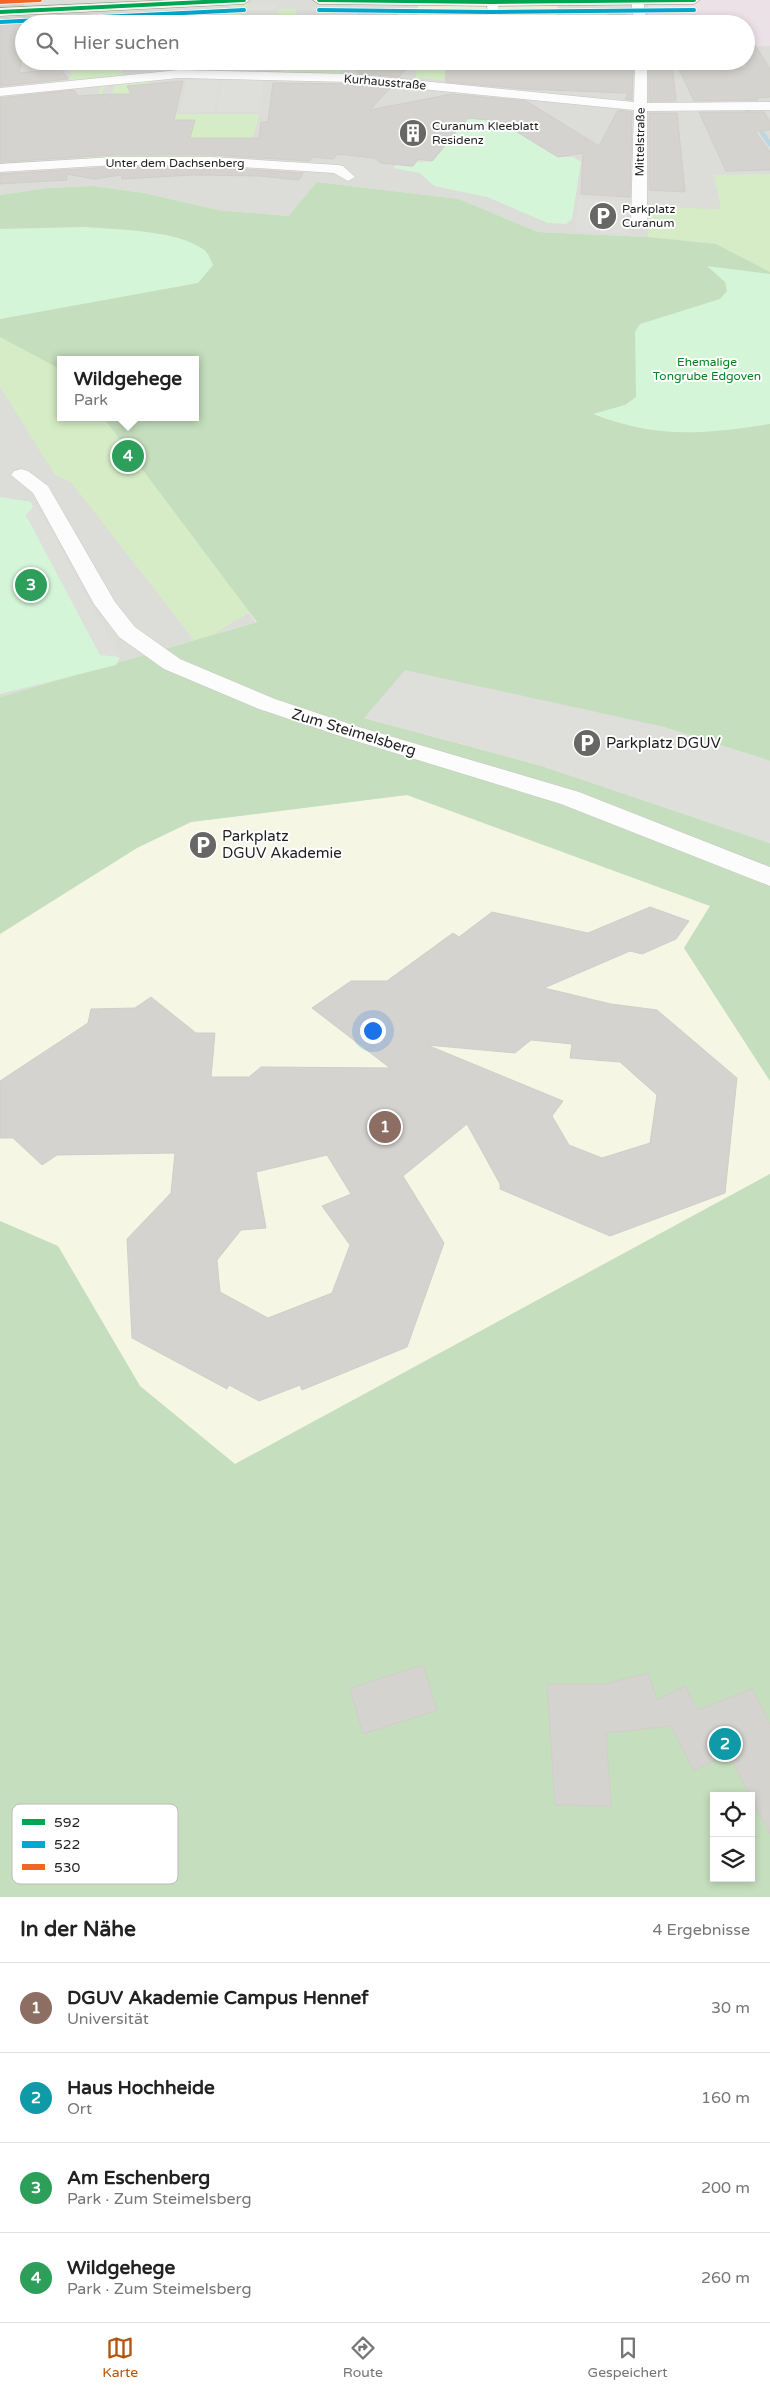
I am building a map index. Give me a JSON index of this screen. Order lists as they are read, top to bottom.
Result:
{
  "streets": {
    "street": [
      "Kurhausstraße",
      "Mittelstraße",
      "Unter dem Dachsenberg",
      "Zum Steimelsberg"
    ]
  },
  "crossings": [
    ["Kurhausstraße", "Mittelstraße"]
  ],
  "parks": ["Ehemalige Tongrube Edgoven"],
  "places": {
    "building": ["Curanum Kleeblatt Residenz"],
    "parking": ["Parkplatz Curanum", "Parkplatz DGUV", "Parkplatz DGUV Akademie"]
  },
  "lines": ["transit line 592", "transit line 530", "transit line 522"],
  "legend": ["592", "522", "530"],
  "page": {
    "search": "Hier suchen",
    "popup": ["Wildgehege", "Park"],
    "pins": [
      "4",
      "3",
      "1",
      "2"
    ],
    "heading": ["In der Nähe", "4 Ergebnisse"],
    "list": [
      {
        "mark": "1",
        "name": "DGUV Akademie Campus Hennef",
        "note": "Universität",
        "value": "30 m"
      },
      {
        "mark": "2",
        "name": "Haus Hochheide",
        "note": "Ort",
        "value": "160 m"
      },
      {
        "mark": "3",
        "name": "Am Eschenberg",
        "note": "Park · Zum Steimelsberg",
        "value": "200 m"
      },
      {
        "mark": "4",
        "name": "Wildgehege",
        "note": "Park · Zum Steimelsberg",
        "value": "260 m"
      }
    ],
    "nav": ["Karte", "Route", "Gespeichert"]
  }
}
